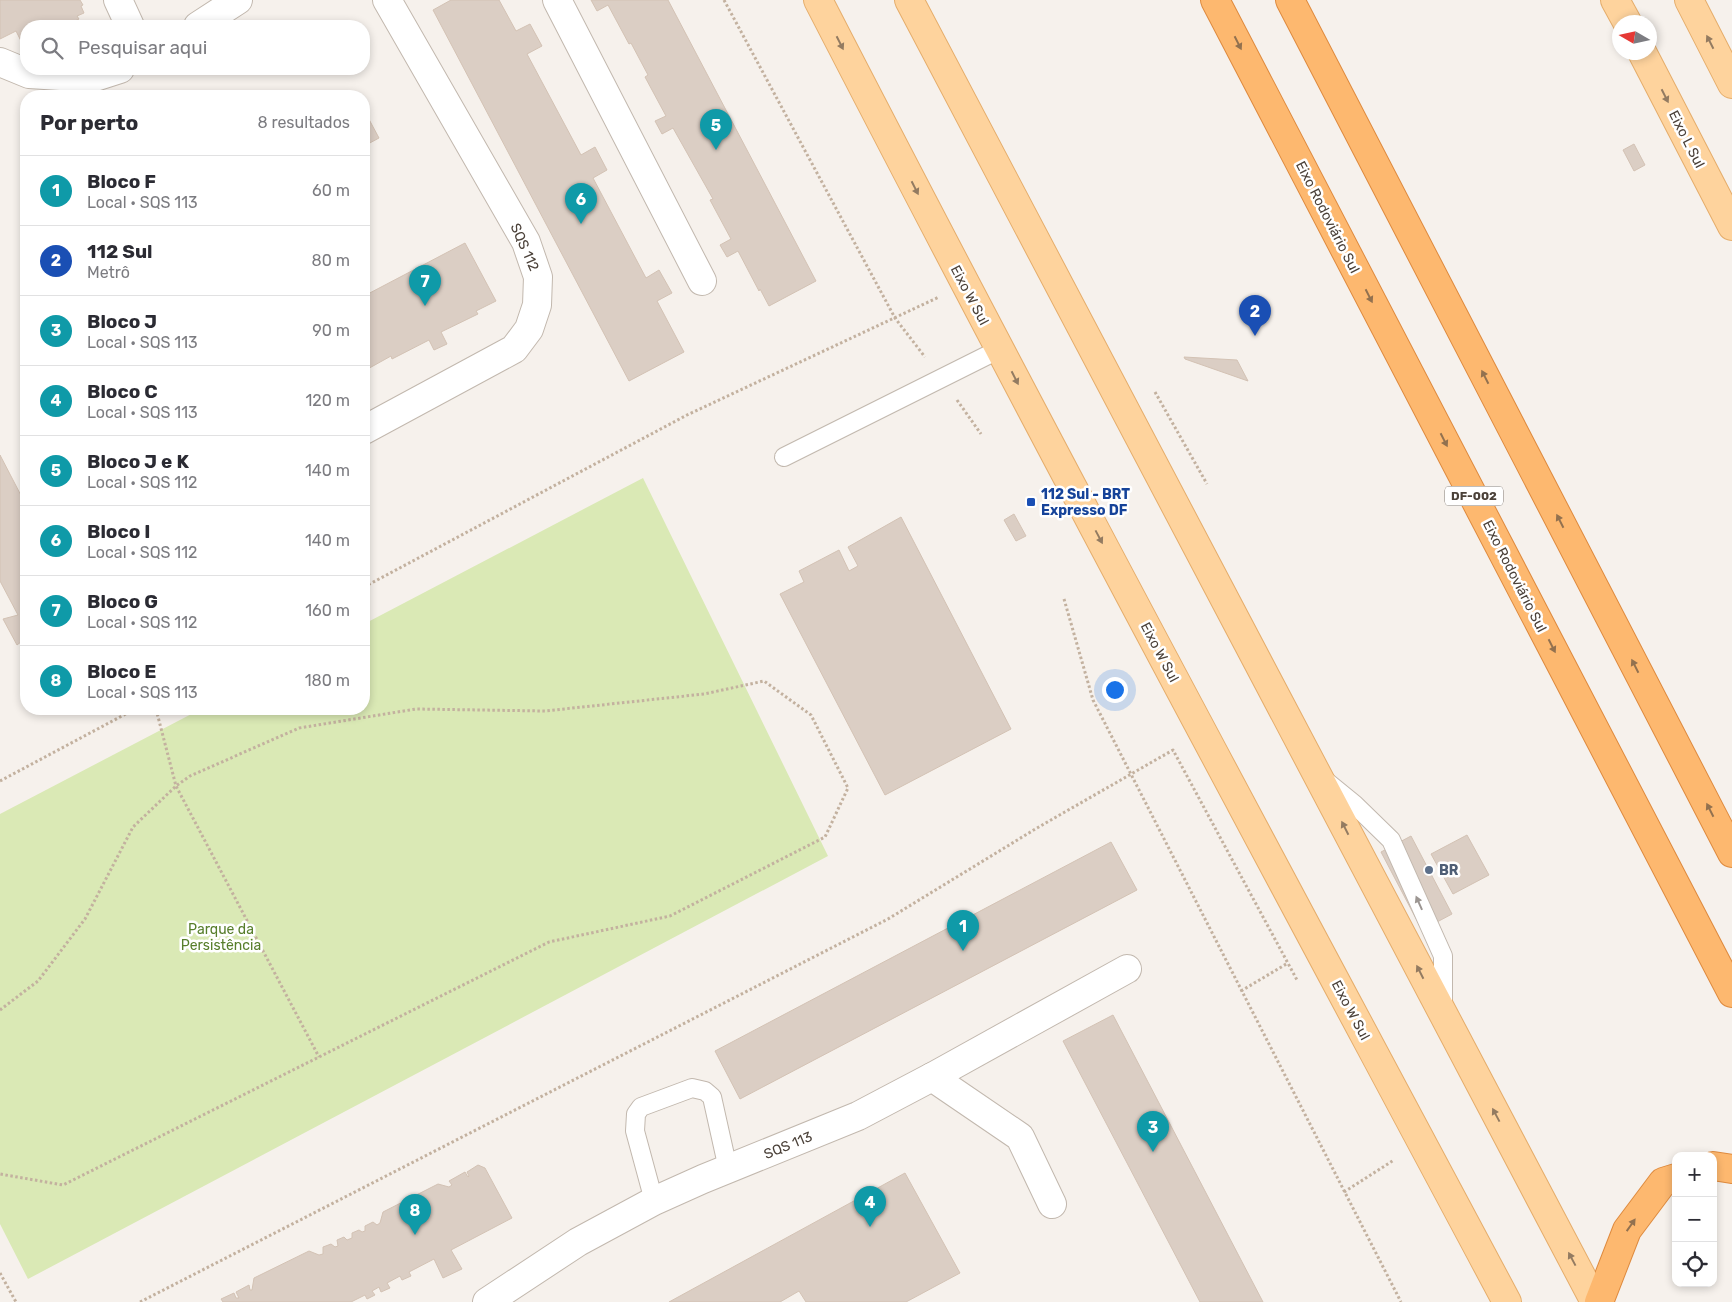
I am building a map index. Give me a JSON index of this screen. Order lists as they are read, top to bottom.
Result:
{
  "streets": {
    "highway": ["Eixo Rodoviário Sul", "DF-002"],
    "main road": ["Eixo L Sul", "Eixo W Sul"],
    "street": ["SQS 112", "SQS 113"]
  },
  "parks": ["Parque da Persistência"],
  "places": {
    "transit": ["112 Sul - BRT Expresso DF"],
    "other": ["BR"]
  },
  "north": "left",
  "page": {
    "search": "Pesquisar aqui",
    "heading": ["Por perto", "8 resultados"],
    "pins": [
      "5",
      "6",
      "7",
      "2",
      "1",
      "3",
      "4",
      "8"
    ],
    "list": [
      {
        "mark": "1",
        "name": "Bloco F",
        "note": "Local · SQS 113",
        "value": "60 m"
      },
      {
        "mark": "2",
        "name": "112 Sul",
        "note": "Metrô",
        "value": "80 m"
      },
      {
        "mark": "3",
        "name": "Bloco J",
        "note": "Local · SQS 113",
        "value": "90 m"
      },
      {
        "mark": "4",
        "name": "Bloco C",
        "note": "Local · SQS 113",
        "value": "120 m"
      },
      {
        "mark": "5",
        "name": "Bloco J e K",
        "note": "Local · SQS 112",
        "value": "140 m"
      },
      {
        "mark": "6",
        "name": "Bloco I",
        "note": "Local · SQS 112",
        "value": "140 m"
      },
      {
        "mark": "7",
        "name": "Bloco G",
        "note": "Local · SQS 112",
        "value": "160 m"
      },
      {
        "mark": "8",
        "name": "Bloco E",
        "note": "Local · SQS 113",
        "value": "180 m"
      }
    ],
    "map_buttons": ["+", "−"]
  }
}
